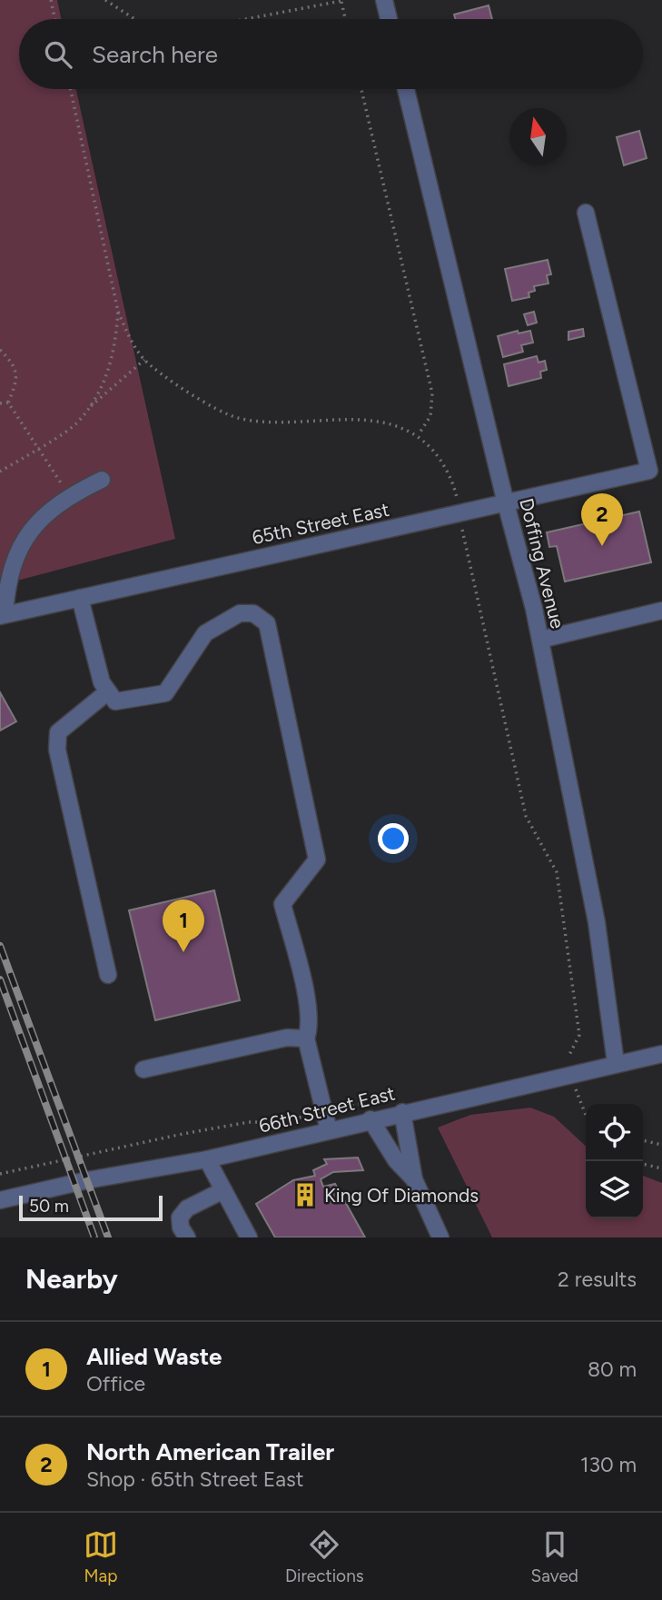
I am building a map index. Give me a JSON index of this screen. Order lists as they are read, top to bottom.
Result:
{
  "streets": {
    "street": ["65th Street East", "Doffing Avenue", "66th Street East"]
  },
  "crossings": [
    ["65th Street East", "Doffing Avenue"],
    ["Doffing Avenue", "66th Street East"]
  ],
  "places": {
    "building": ["King Of Diamonds"]
  },
  "scale_bar": "50 m",
  "north": "top",
  "page": {
    "search": "Search here",
    "pins": ["2", "1"],
    "scale": "50 m",
    "heading": ["Nearby", "2 results"],
    "list": [
      {
        "mark": "1",
        "name": "Allied Waste",
        "note": "Office",
        "value": "80 m"
      },
      {
        "mark": "2",
        "name": "North American Trailer",
        "note": "Shop · 65th Street East",
        "value": "130 m"
      }
    ],
    "nav": ["Map", "Directions", "Saved"]
  }
}
